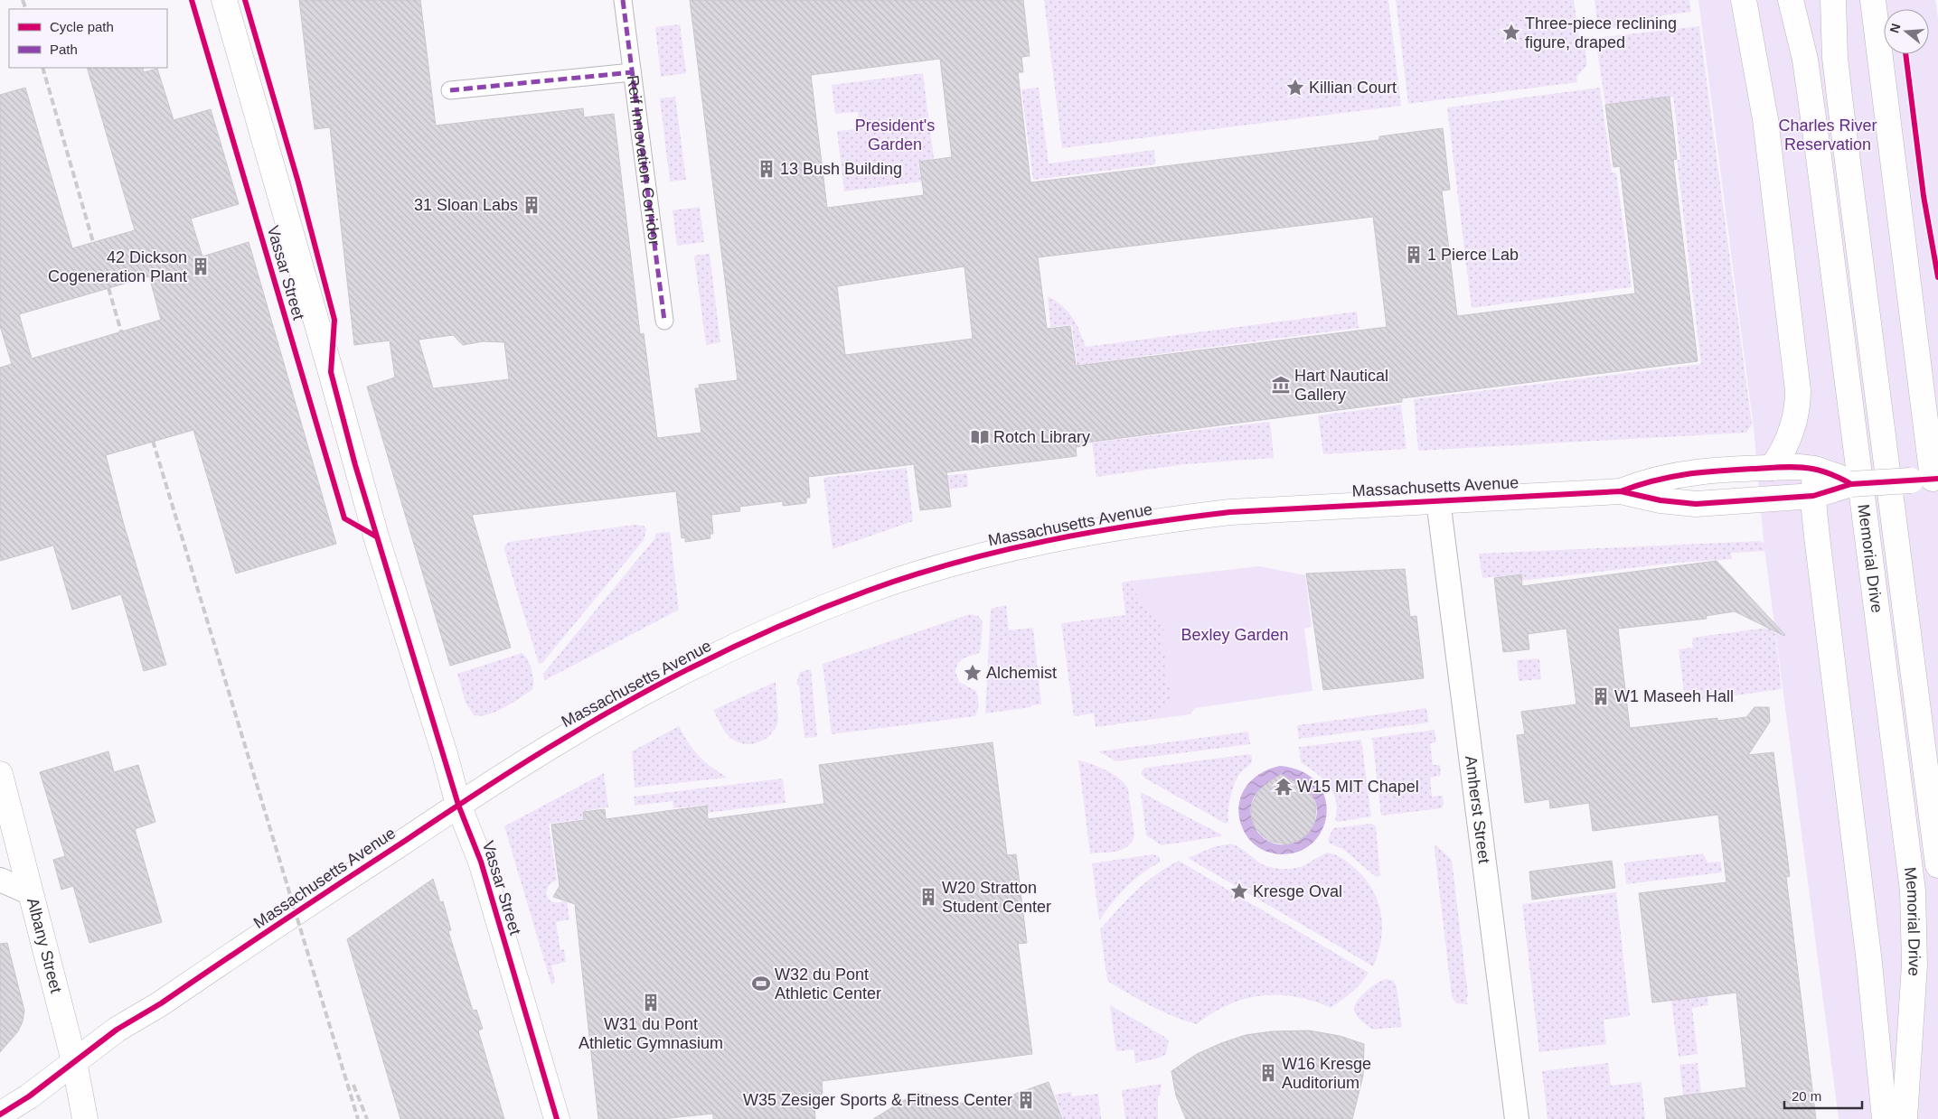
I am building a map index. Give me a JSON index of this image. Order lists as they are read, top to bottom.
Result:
{
  "streets": {
    "main road": [
      "Vassar Street",
      "Massachusetts Avenue",
      "Memorial Drive",
      "Albany Street"
    ],
    "street": ["Reif Innovation Corridor", "Amherst Street"]
  },
  "crossings": [
    ["Vassar Street", "Massachusetts Avenue"],
    ["Massachusetts Avenue", "Amherst Street"],
    ["Massachusetts Avenue", "Albany Street"]
  ],
  "parks": ["President's Garden", "Charles River Reservation", "Bexley Garden"],
  "places": {
    "place": [
      "Three-piece reclining figure, draped",
      "Killian Court",
      "Alchemist",
      "Kresge Oval"
    ],
    "building": [
      "13 Bush Building",
      "31 Sloan Labs",
      "1 Pierce Lab",
      "42 Dickson Cogeneration Plant",
      "W1 Maseeh Hall",
      "W20 Stratton Student Center",
      "W31 du Pont Athletic Gymnasium",
      "W16 Kresge Auditorium",
      "W35 Zesiger Sports & Fitness Center"
    ],
    "museum": ["Hart Nautical Gallery"],
    "library": ["Rotch Library"],
    "temple": ["W15 MIT Chapel"],
    "sports": ["W32 du Pont Athletic Center"]
  },
  "legend": ["Cycle path", "Path"],
  "scale_bar": "20 m",
  "north": "left"
}
